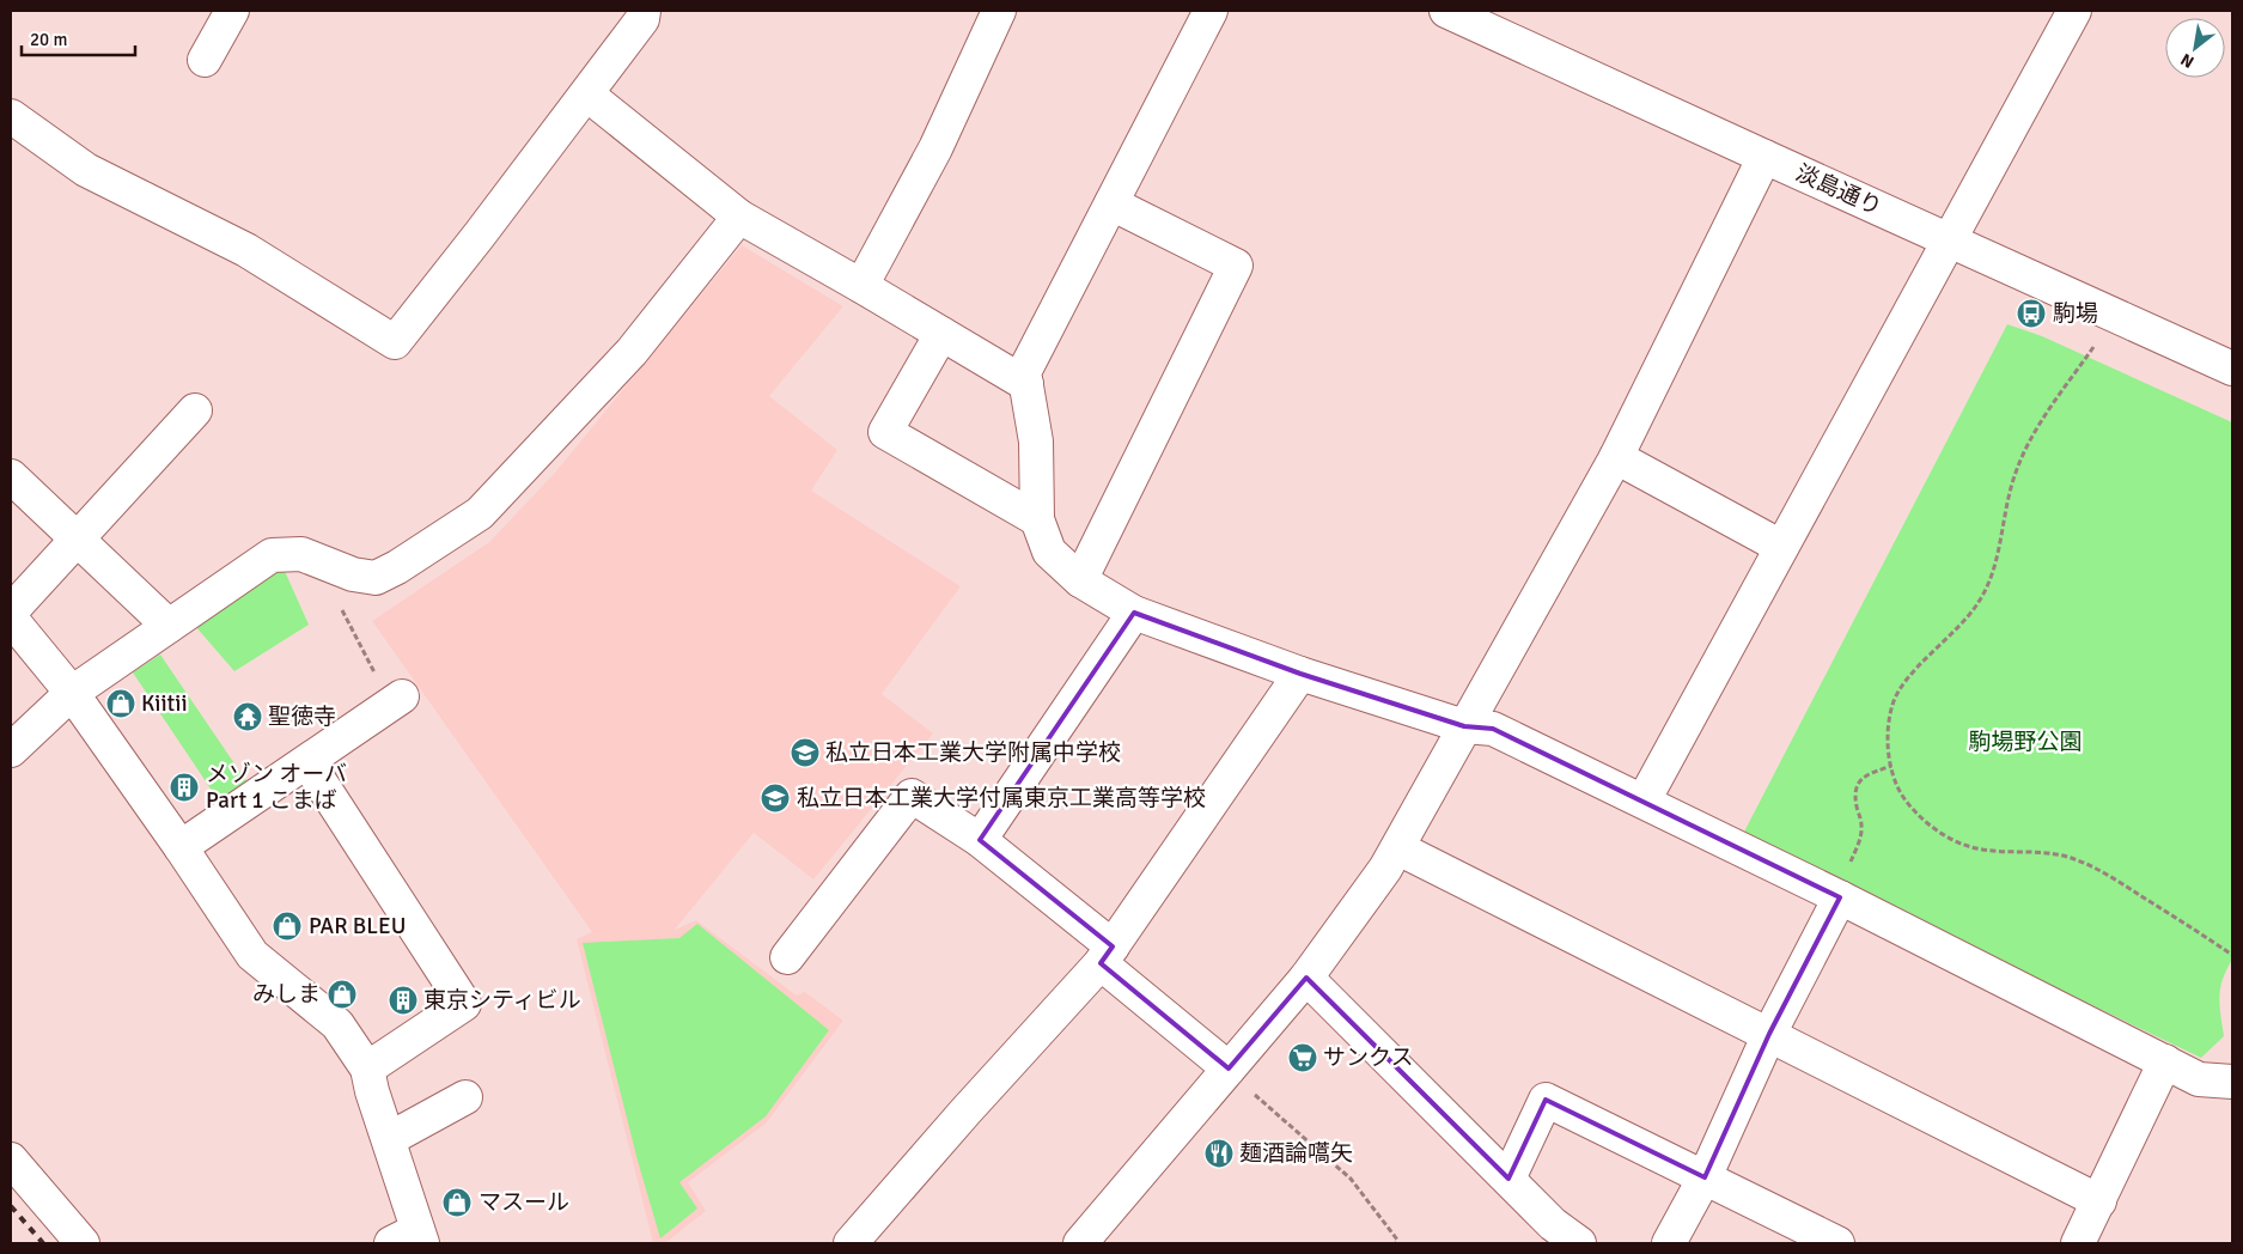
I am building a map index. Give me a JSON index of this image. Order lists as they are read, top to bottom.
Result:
{
  "streets": {
    "street": ["淡島通り"]
  },
  "parks": ["駒場野公園"],
  "places": {
    "bus stop": ["駒場"],
    "shop": [
      "Kiitii",
      "PAR BLEU",
      "みしま",
      "マスール"
    ],
    "temple": ["聖徳寺"],
    "school or university": ["私立日本工業大学附属中学校", "私立日本工業大学付属東京工業高等学校"],
    "building": ["メゾン オーバ Part 1 こまば", "東京シティビル"],
    "supermarket": ["サンクス"],
    "restaurant": ["麺酒論嚆矢"]
  },
  "scale_bar": "20 m",
  "north": "bottom left"
}
